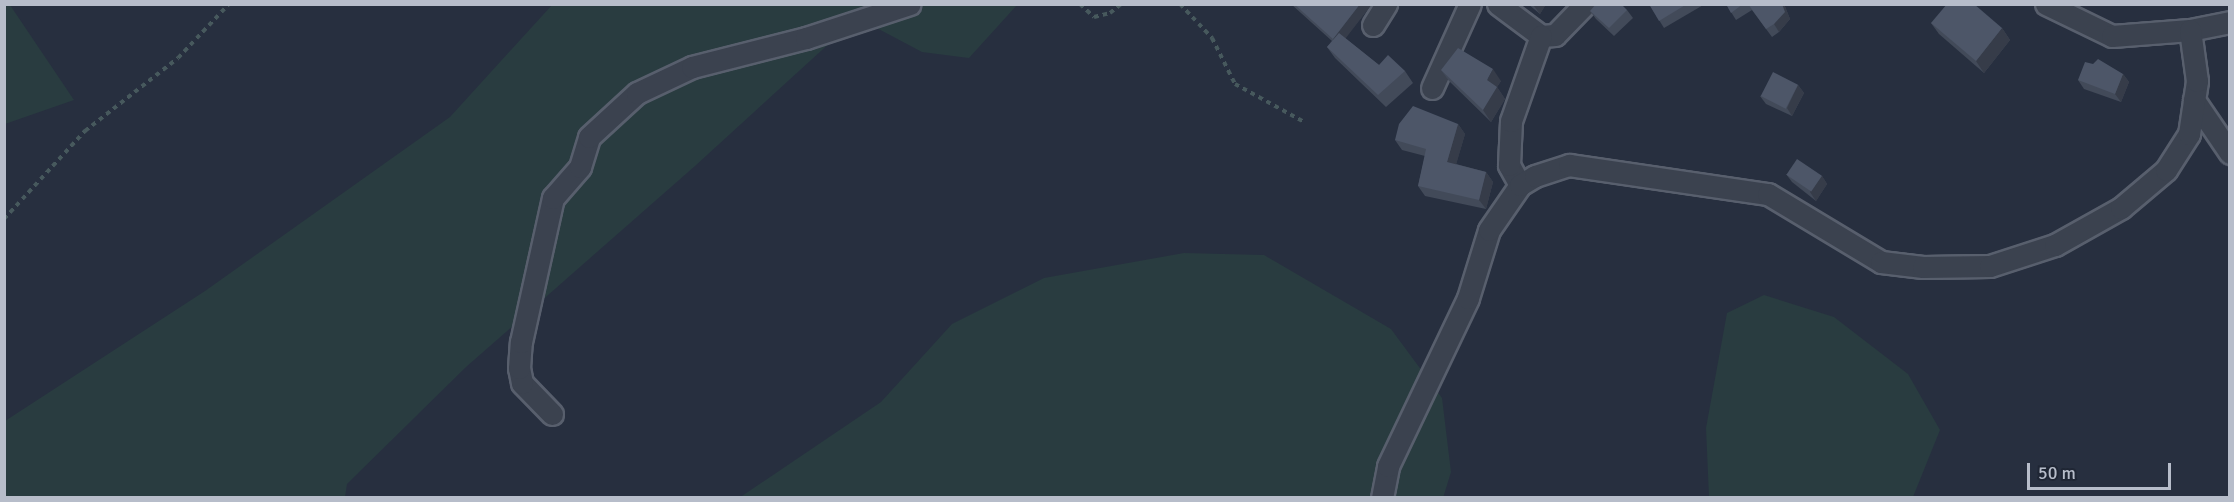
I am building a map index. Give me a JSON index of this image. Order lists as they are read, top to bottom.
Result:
{
  "scale_bar": "50 m"
}
